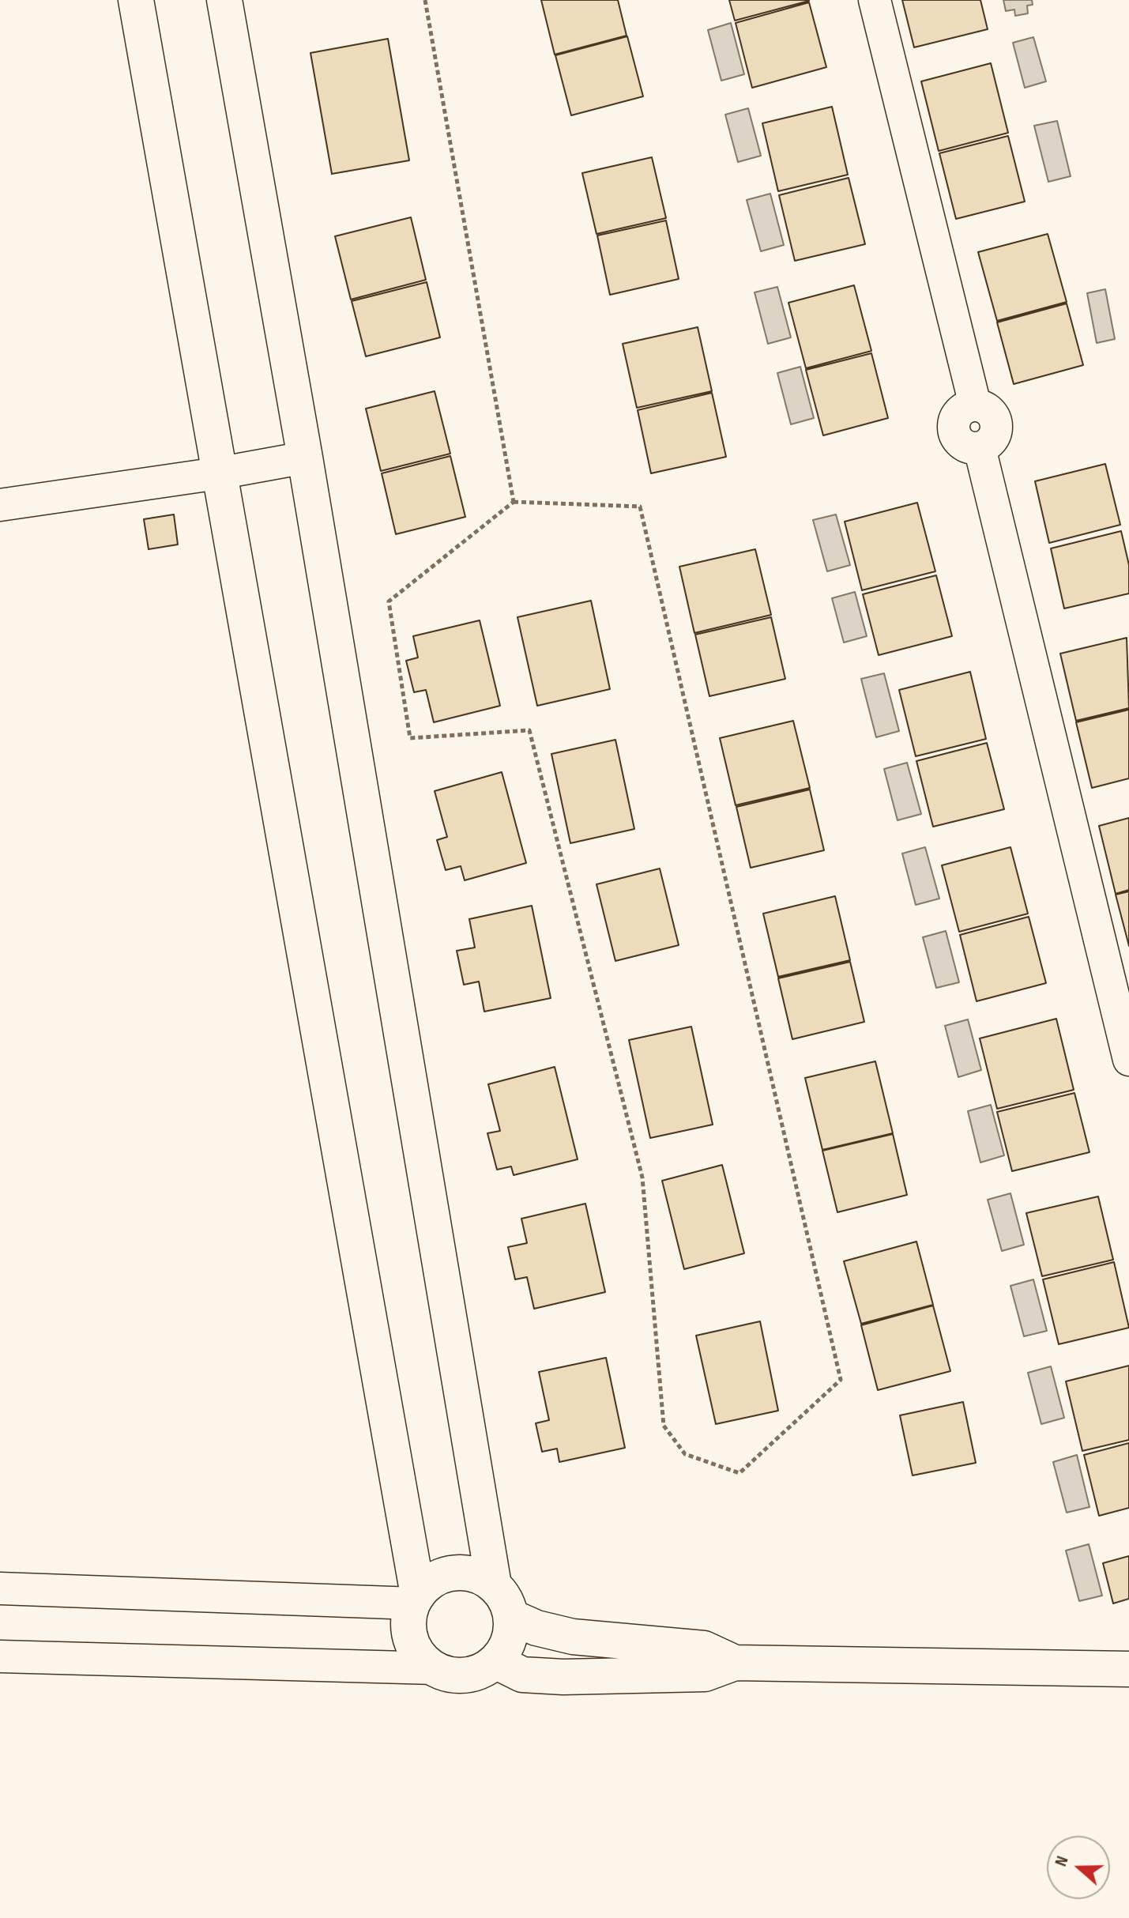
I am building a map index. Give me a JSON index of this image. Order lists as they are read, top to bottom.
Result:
{
  "north": "left"
}
